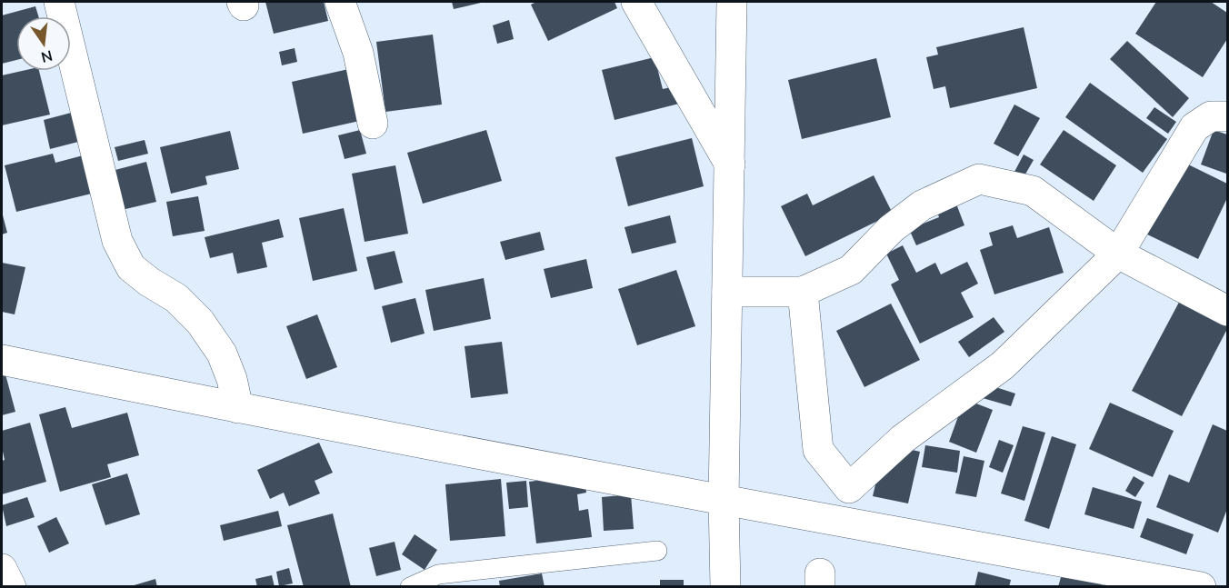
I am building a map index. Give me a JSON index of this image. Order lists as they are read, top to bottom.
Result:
{
  "north": "bottom"
}
